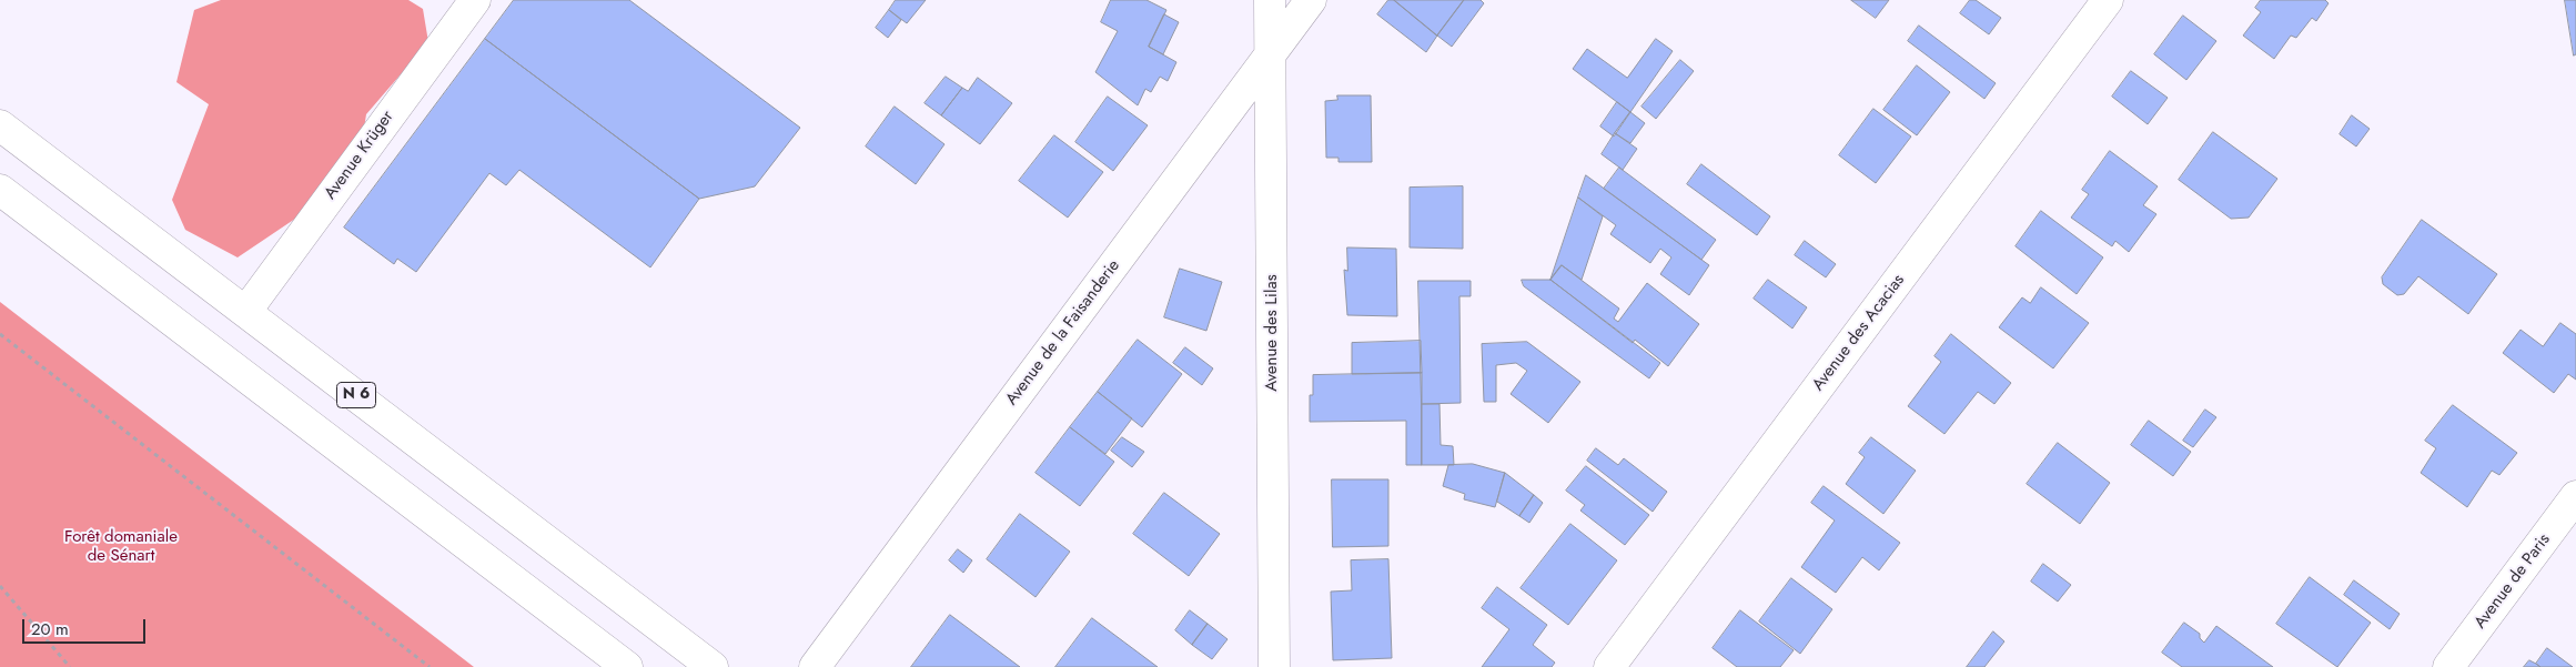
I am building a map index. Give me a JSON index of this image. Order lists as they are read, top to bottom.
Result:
{
  "streets": {
    "street": [
      "Avenue Krüger",
      "Avenue de la Faisanderie",
      "Avenue des Lilas",
      "Avenue des Acacias",
      "N 6",
      "Avenue de Paris"
    ]
  },
  "crossings": [
    ["Avenue Krüger", "N 6"],
    ["Avenue de la Faisanderie", "Avenue des Lilas"]
  ],
  "parks": ["Forêt domaniale de Sénart"],
  "scale_bar": "20 m"
}
